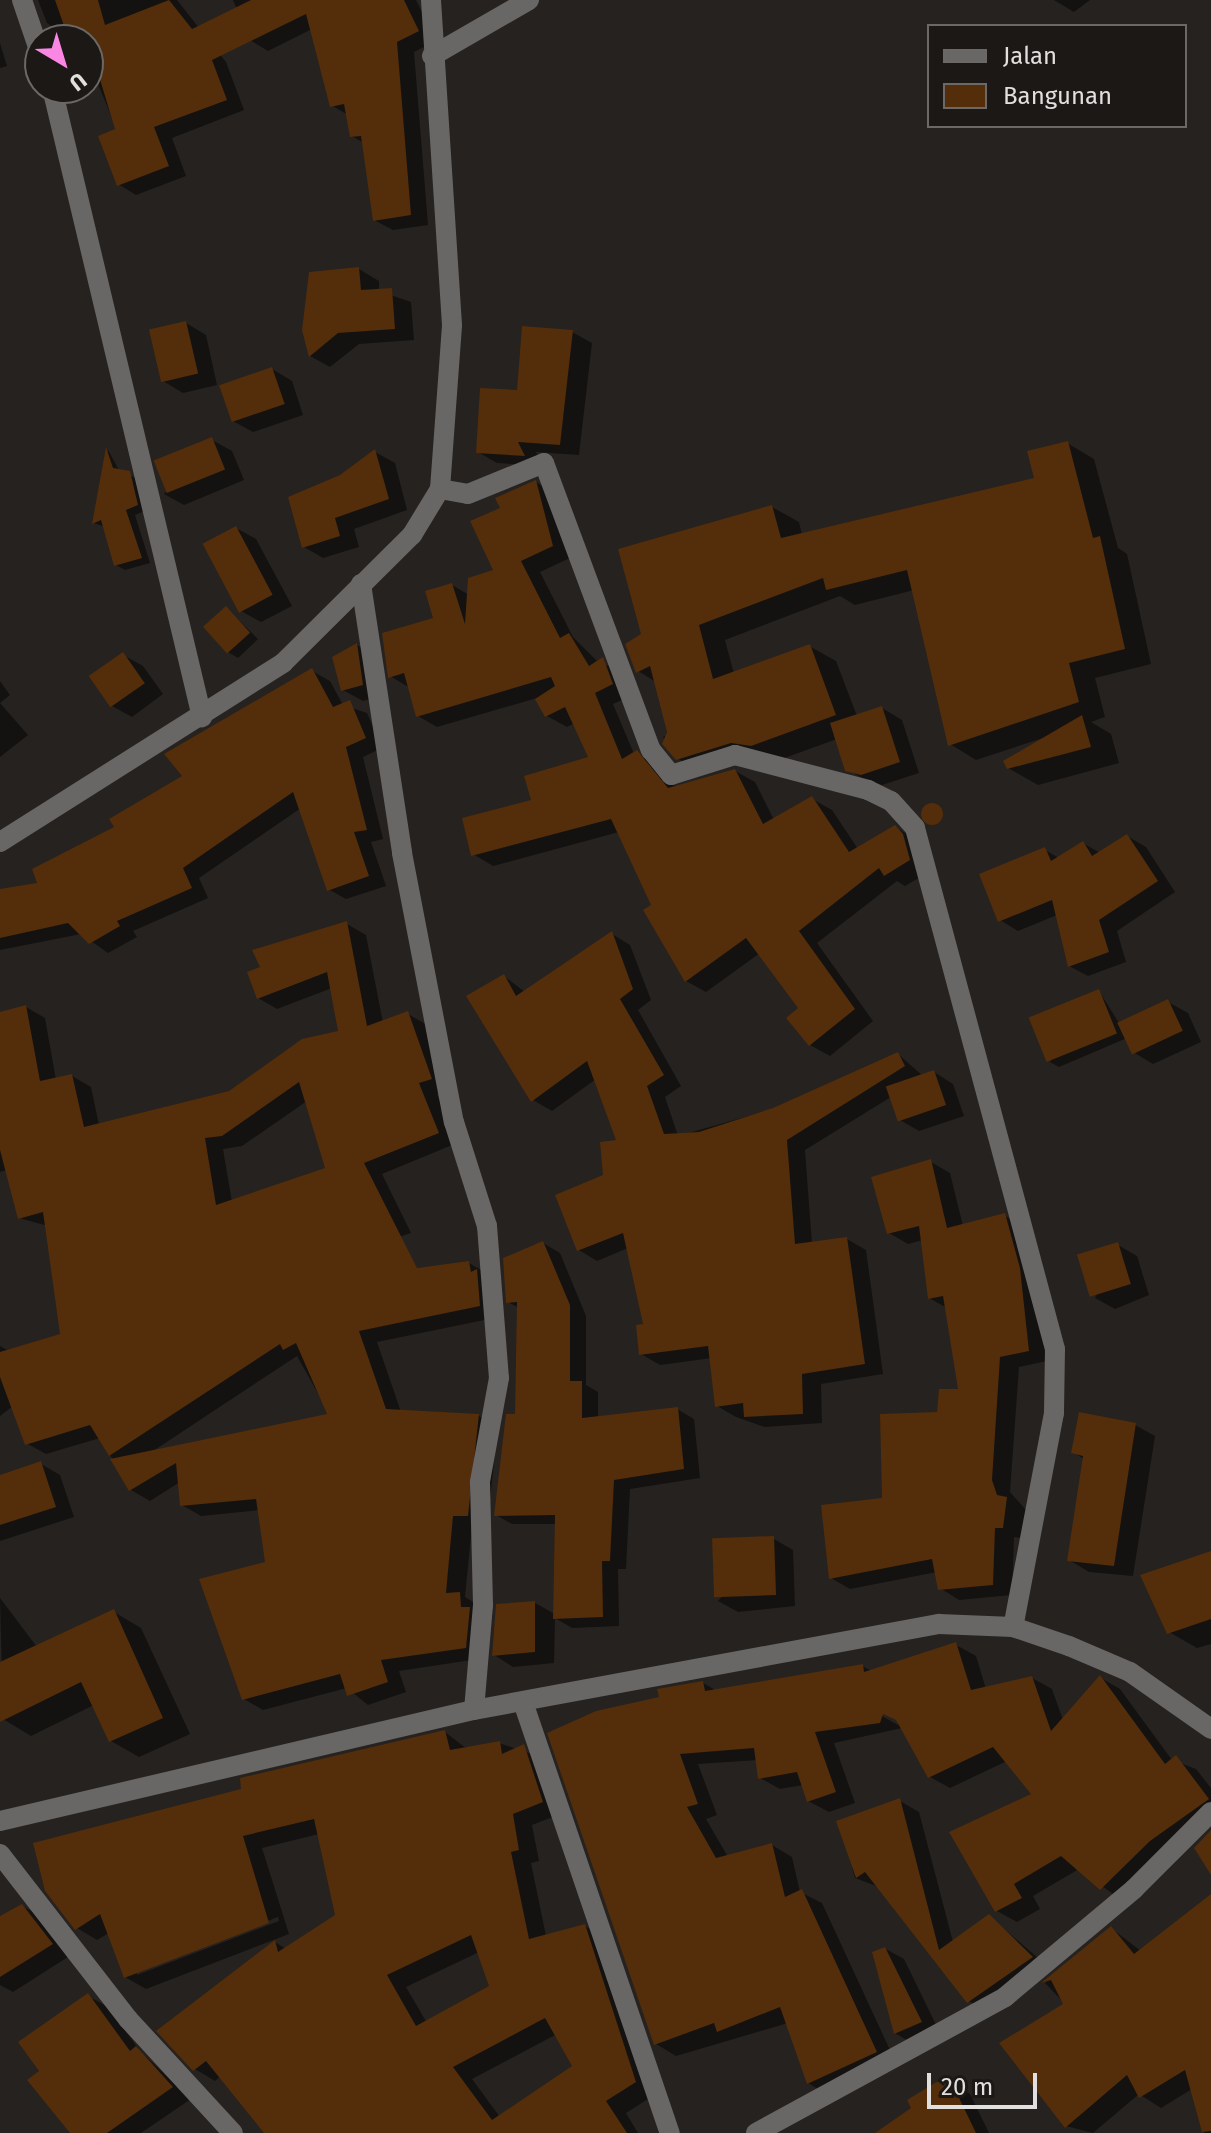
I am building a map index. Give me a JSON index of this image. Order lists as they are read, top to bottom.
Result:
{
  "legend": ["Jalan", "Bangunan"],
  "scale_bar": "20 m",
  "north": "bottom right"
}
